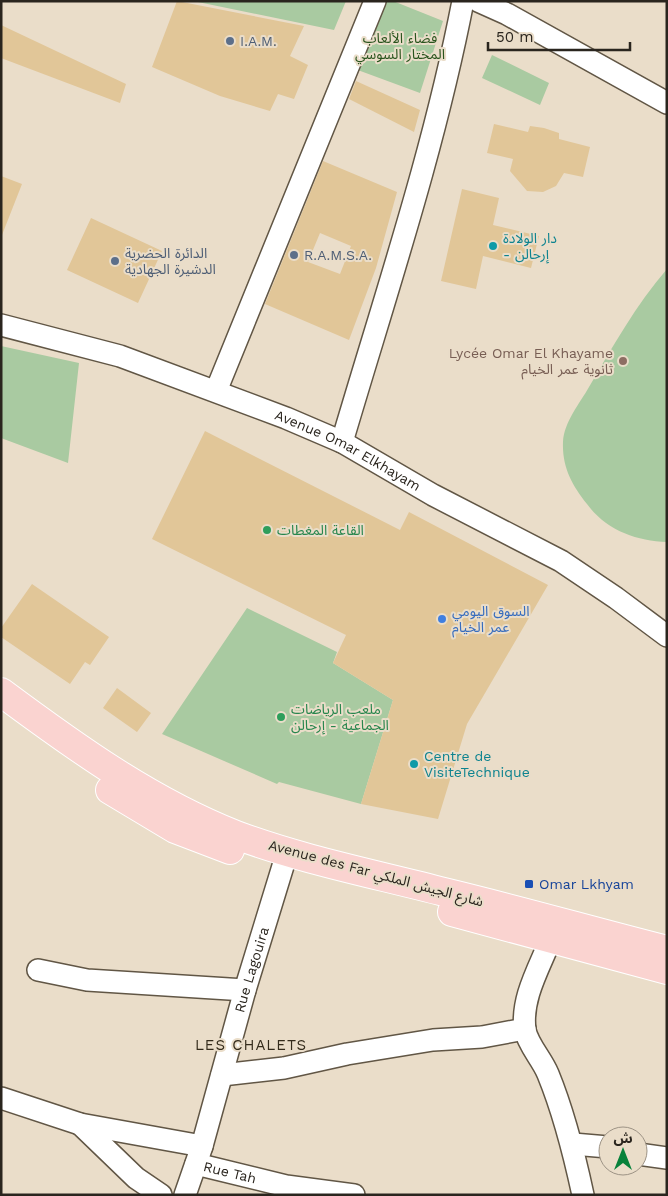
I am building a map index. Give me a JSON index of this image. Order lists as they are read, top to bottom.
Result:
{
  "streets": {
    "main road": ["Avenue des Far شارع الجيش الملكي"],
    "street": ["Avenue Omar Elkhayam", "Rue Lagouira", "Rue Tah"]
  },
  "crossings": [
    ["Avenue des Far شارع الجيش الملكي", "Rue Lagouira"],
    ["Rue Lagouira", "Rue Tah"]
  ],
  "districts": ["LES CHALETS"],
  "parks": ["فضاء الألعاب المختار السوسي"],
  "places": {
    "other": [
      "I.A.M.",
      "دار الولادة - إرحالن",
      "R.A.M.S.A.",
      "الدائرة الحضرية الدشيرة الجهادية",
      "Lycée Omar El Khayame ثانوية عمر الخيام",
      "القاعة المغطات",
      "السوق اليومي عمر الخيام",
      "ملعب الرياضات الجماعية - إرحالن",
      "Centre de VisiteTechnique"
    ],
    "transit": ["Omar Lkhyam"]
  },
  "scale_bar": "50 m",
  "north": "top"
}
